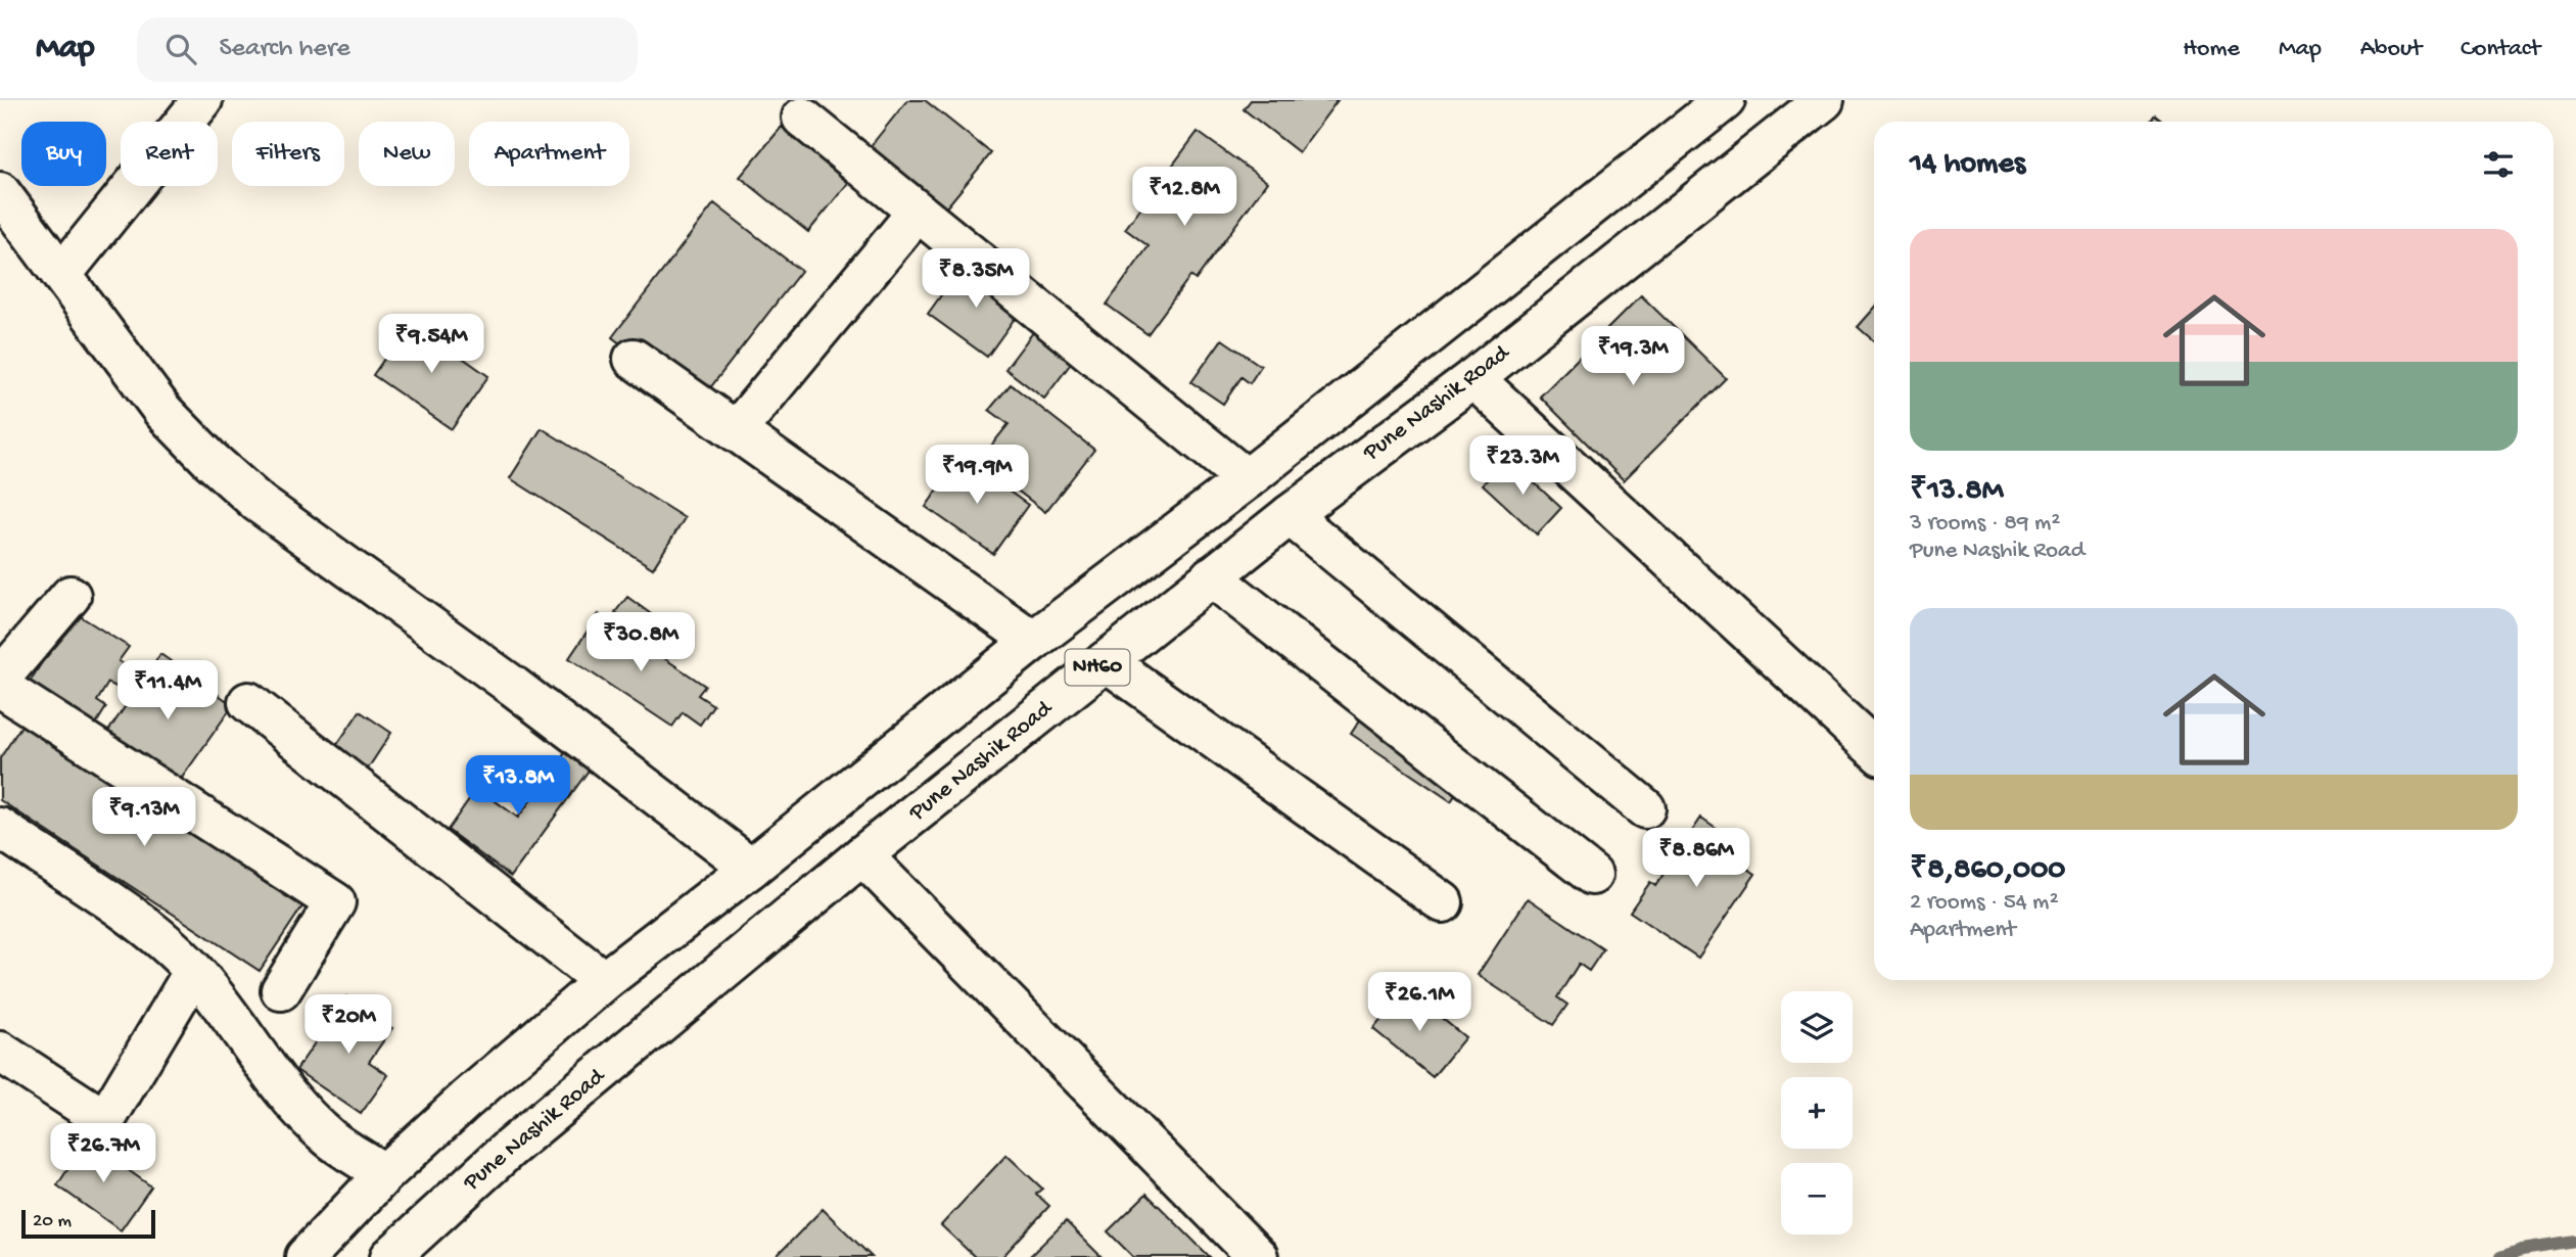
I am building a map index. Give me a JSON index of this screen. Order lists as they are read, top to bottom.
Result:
{
  "streets": {
    "main road": ["Pune Nashik Road", "NH60"]
  },
  "scale_bar": "20 m",
  "page": {
    "header": "Map",
    "search": "Search here",
    "nav": [
      "Home",
      "Map",
      "About",
      "Contact"
    ],
    "chip": [
      "Buy",
      "Rent",
      "Filters",
      "New",
      "Apartment"
    ],
    "heading": "14 homes",
    "price": [
      "₹12.8M",
      "₹8.35M",
      "₹9.54M",
      "₹19.3M",
      "₹23.3M",
      "₹19.9M",
      "₹30.8M",
      "₹11.4M",
      "₹13.8M",
      "₹9.13M",
      "₹8.86M",
      "₹26.1M",
      "₹20M",
      "₹26.7M"
    ],
    "list": [
      {
        "name": "₹13.8M",
        "note": "3 rooms · 89 m² · Pune Nashik Road"
      },
      {
        "name": "₹8,860,000",
        "note": "2 rooms · 54 m² · Apartment"
      }
    ],
    "map_buttons": ["+", "−"],
    "scale": "20 m"
  }
}
